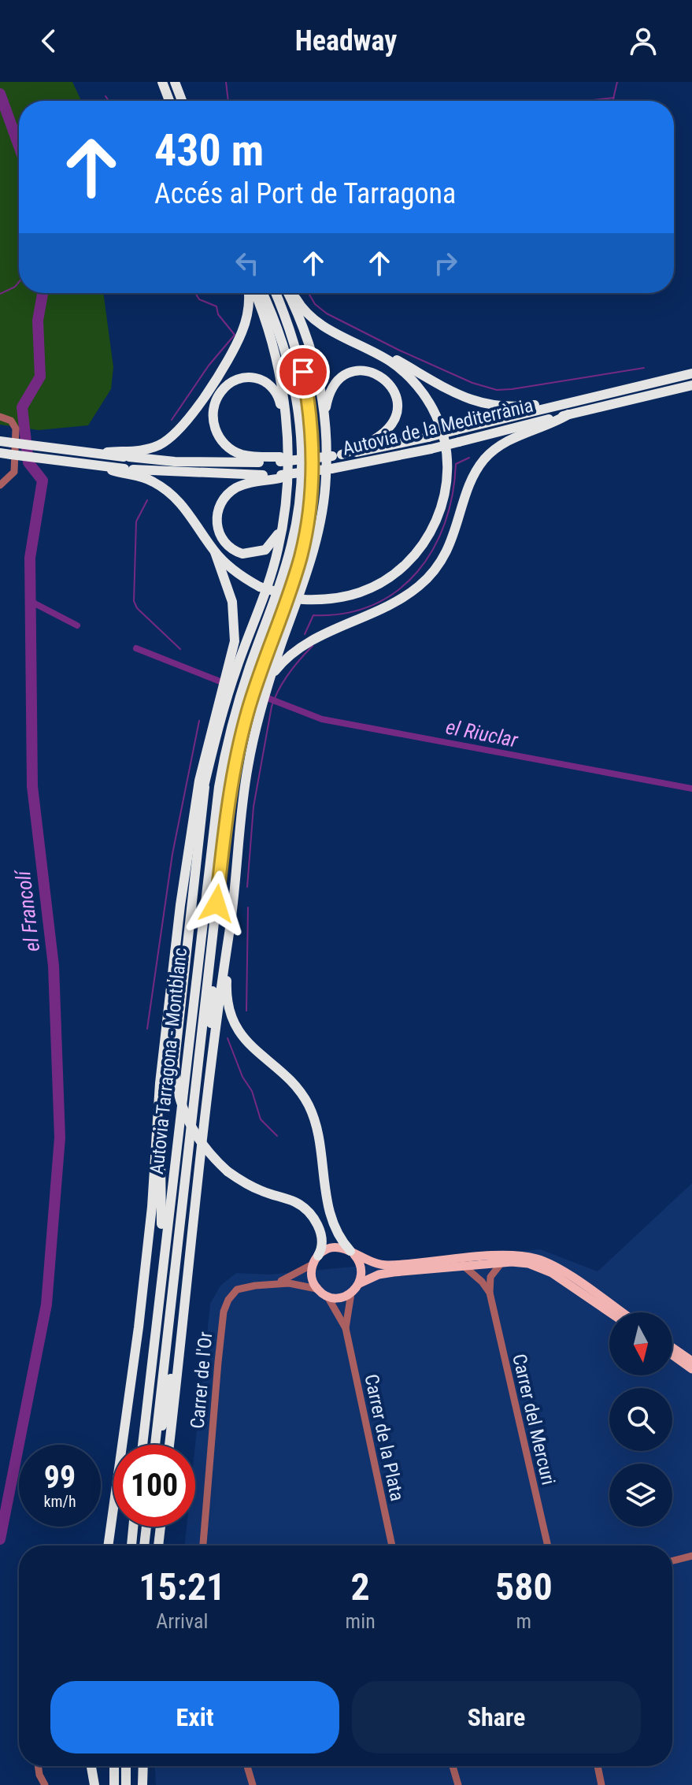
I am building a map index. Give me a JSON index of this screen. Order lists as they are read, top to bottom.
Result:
{
  "streets": {
    "highway": ["Autovia de la Mediterrània", "Autovia Tarragona - Montblanc"],
    "street": ["Carrer de l'Or", "Carrer del Mercuri", "Carrer de la Plata"]
  },
  "crossings": [
    ["Autovia de la Mediterrània", "Autovia Tarragona - Montblanc"],
    ["Carrer de l'Or", "Carrer de la Plata"]
  ],
  "water": ["el Riuclar", "el Francolí"],
  "north": "bottom",
  "page": {
    "header": "Headway",
    "turn": ["430 m", "Accés al Port de Tarragona"],
    "speed": "99 km/h",
    "limit": "100",
    "eta": [
      "15:21",
      "Arrival",
      "2",
      "min",
      "580",
      "m"
    ],
    "buttons": ["Exit", "Share"]
  }
}
